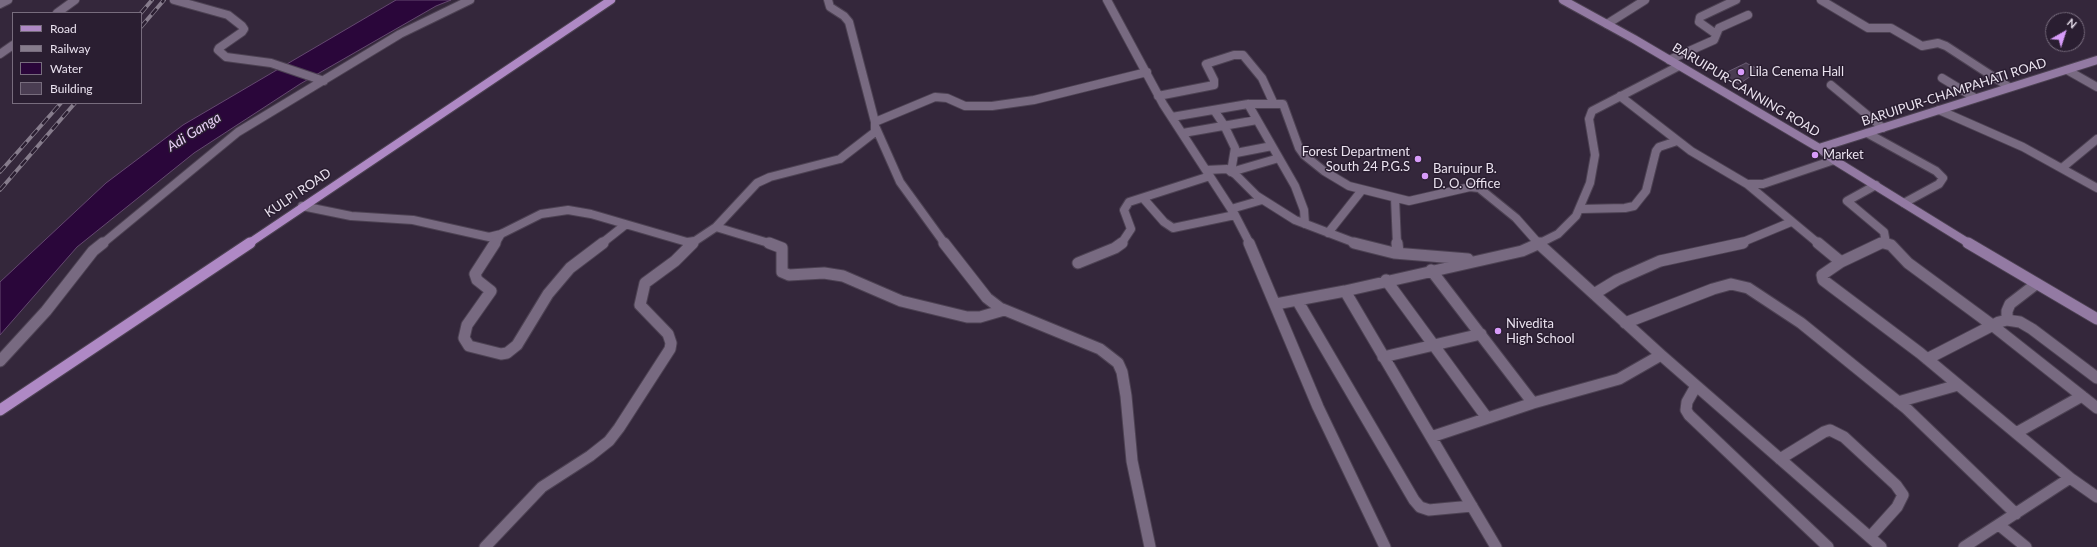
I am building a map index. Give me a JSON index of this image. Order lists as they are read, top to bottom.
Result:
{
  "streets": {
    "main road": ["BARUIPUR-CANNING ROAD", "BARUIPUR-CHAMPAHATI ROAD", "KULPI ROAD"]
  },
  "crossings": [
    ["BARUIPUR-CANNING ROAD", "BARUIPUR-CHAMPAHATI ROAD"]
  ],
  "water": ["Adi Ganga"],
  "places": [
    "Lila Cenema Hall",
    "Market",
    "Forest Department South 24 P.G.S",
    "Baruipur B. D. O. Office",
    "Nivedita High School"
  ],
  "legend": [
    "Road",
    "Railway",
    "Water",
    "Building"
  ],
  "north": "top right"
}
